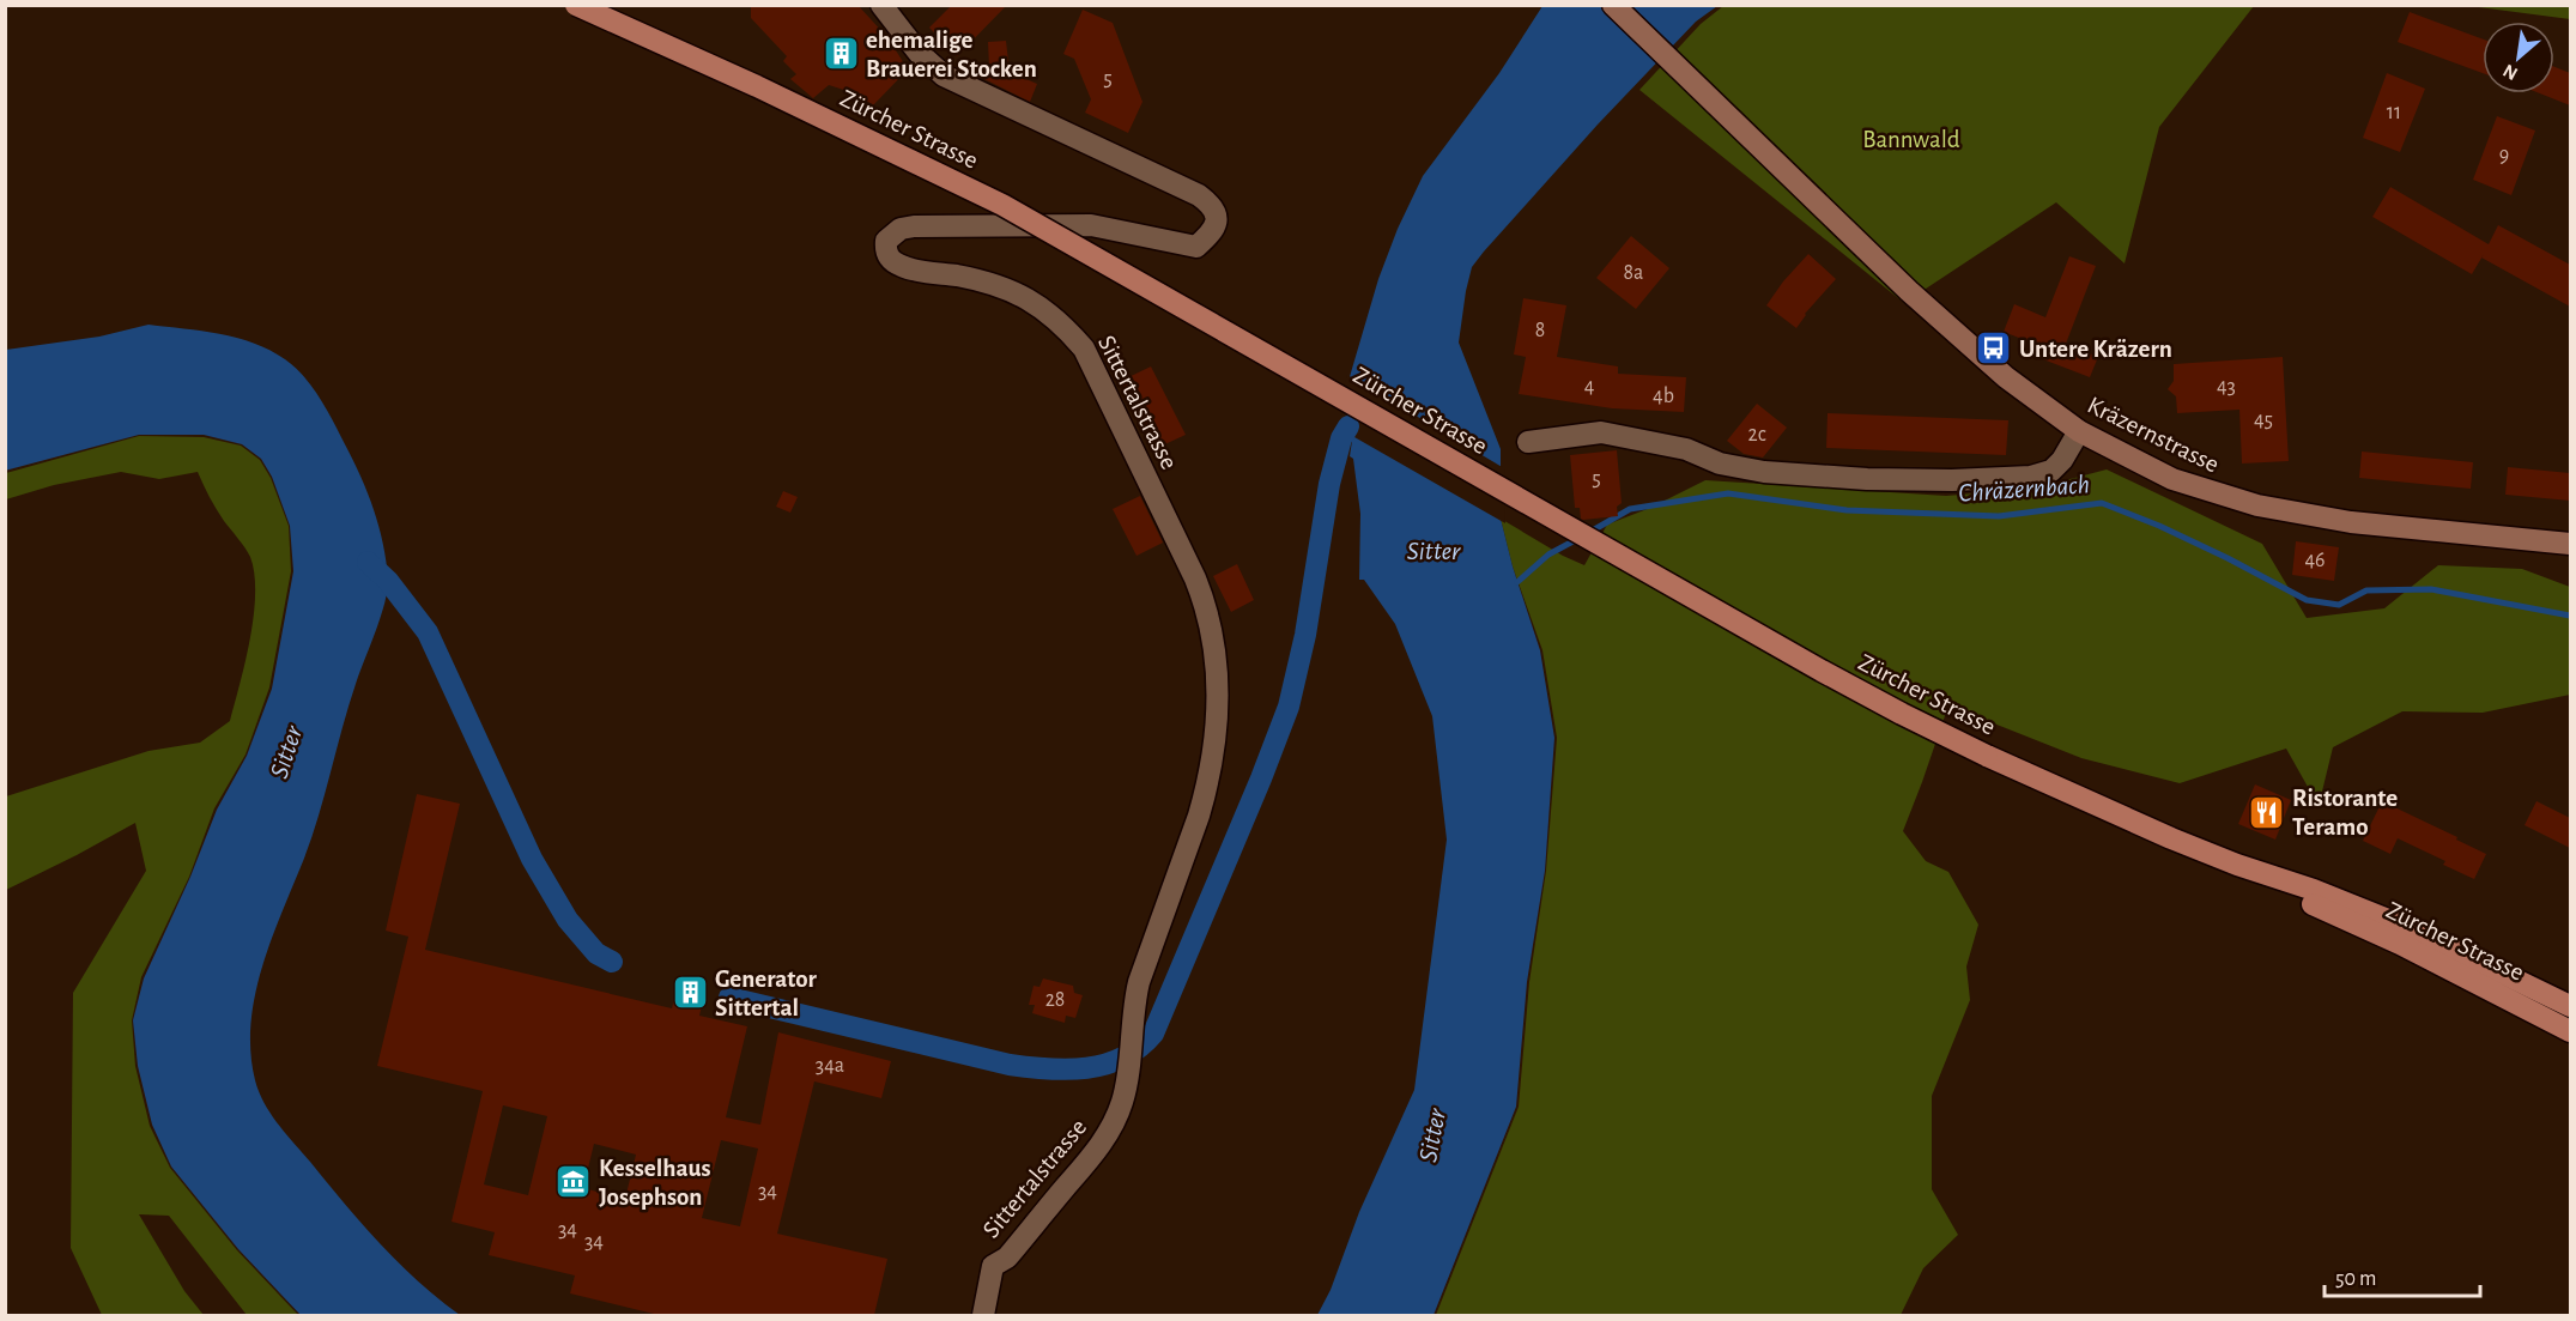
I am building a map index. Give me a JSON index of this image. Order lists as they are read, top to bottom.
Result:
{
  "streets": {
    "main road": ["Zürcher Strasse"],
    "street": ["Sittertalstrasse", "Kräzernstrasse"]
  },
  "water": ["Chräzernbach", "Sitter"],
  "parks": ["Bannwald"],
  "places": {
    "building": ["ehemalige Brauerei Stocken", "Generator Sittertal"],
    "bus stop": ["Untere Kräzern"],
    "restaurant": ["Ristorante Teramo"],
    "museum": ["Kesselhaus Josephson"]
  },
  "house_numbers": [
    "5",
    "11",
    "9",
    "8a",
    "8",
    "4",
    "43",
    "4b",
    "45",
    "2c",
    "5",
    "46",
    "28",
    "34a",
    "34",
    "34",
    "34"
  ],
  "scale_bar": "50 m",
  "north": "bottom left"
}
